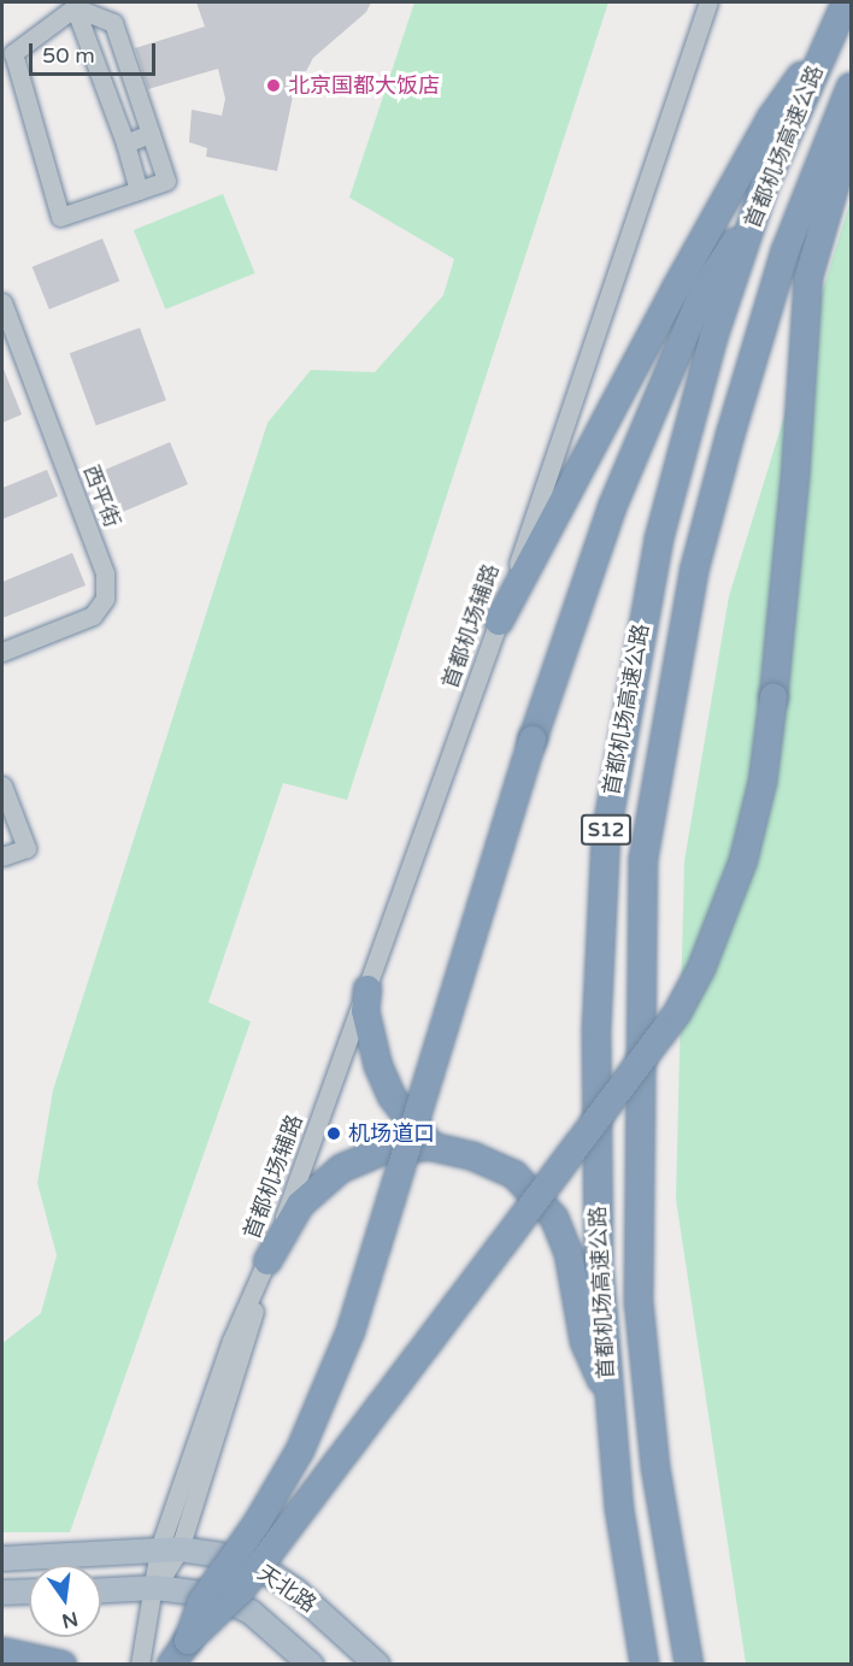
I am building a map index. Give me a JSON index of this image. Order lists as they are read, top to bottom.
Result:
{
  "streets": {
    "highway": ["首都机场高速公路", "S12"],
    "main road": ["天北路"],
    "street": ["西平街", "首都机场辅路"]
  },
  "crossings": [
    ["首都机场辅路", "天北路"]
  ],
  "places": ["北京国都大饭店", "机场道口"],
  "scale_bar": "50 m",
  "north": "bottom"
}
